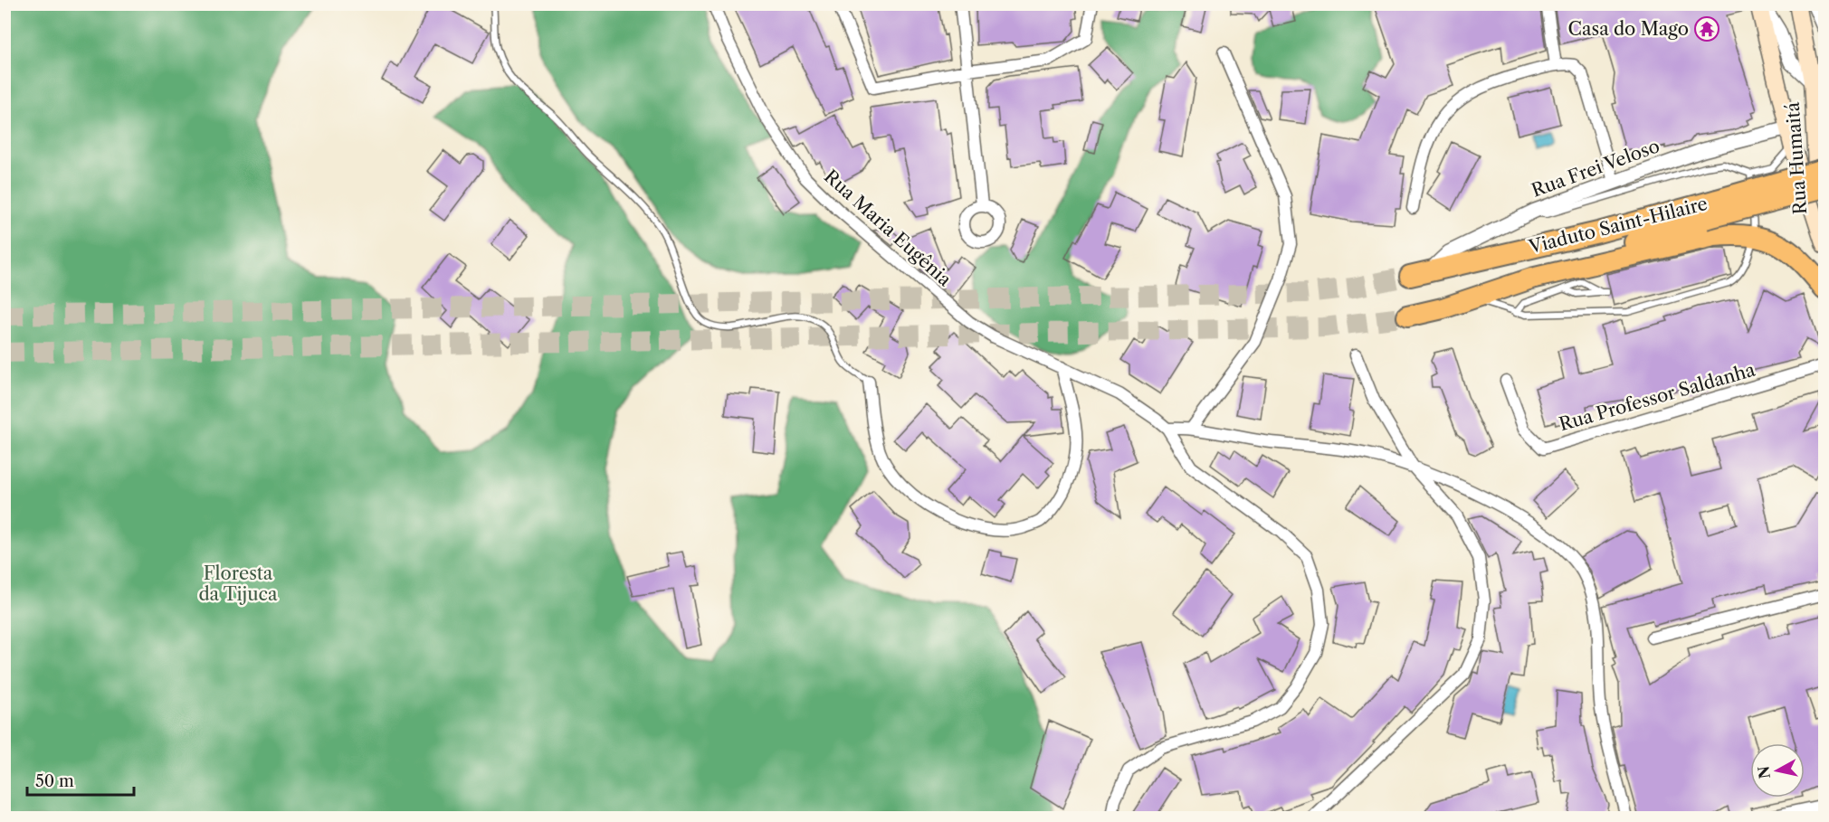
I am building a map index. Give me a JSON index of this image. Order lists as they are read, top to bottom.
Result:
{
  "streets": {
    "highway": ["Viaduto Saint-Hilaire"],
    "main road": ["Rua Humaitá"],
    "street": ["Rua Frei Veloso", "Rua Maria Eugênia", "Rua Professor Saldanha"]
  },
  "crossings": [
    ["Rua Humaitá", "Rua Frei Veloso"],
    ["Rua Humaitá", "Viaduto Saint-Hilaire"],
    ["Rua Frei Veloso", "Viaduto Saint-Hilaire"]
  ],
  "parks": ["Floresta da Tijuca"],
  "places": {
    "temple": ["Casa do Mago"]
  },
  "scale_bar": "50 m",
  "north": "left"
}
